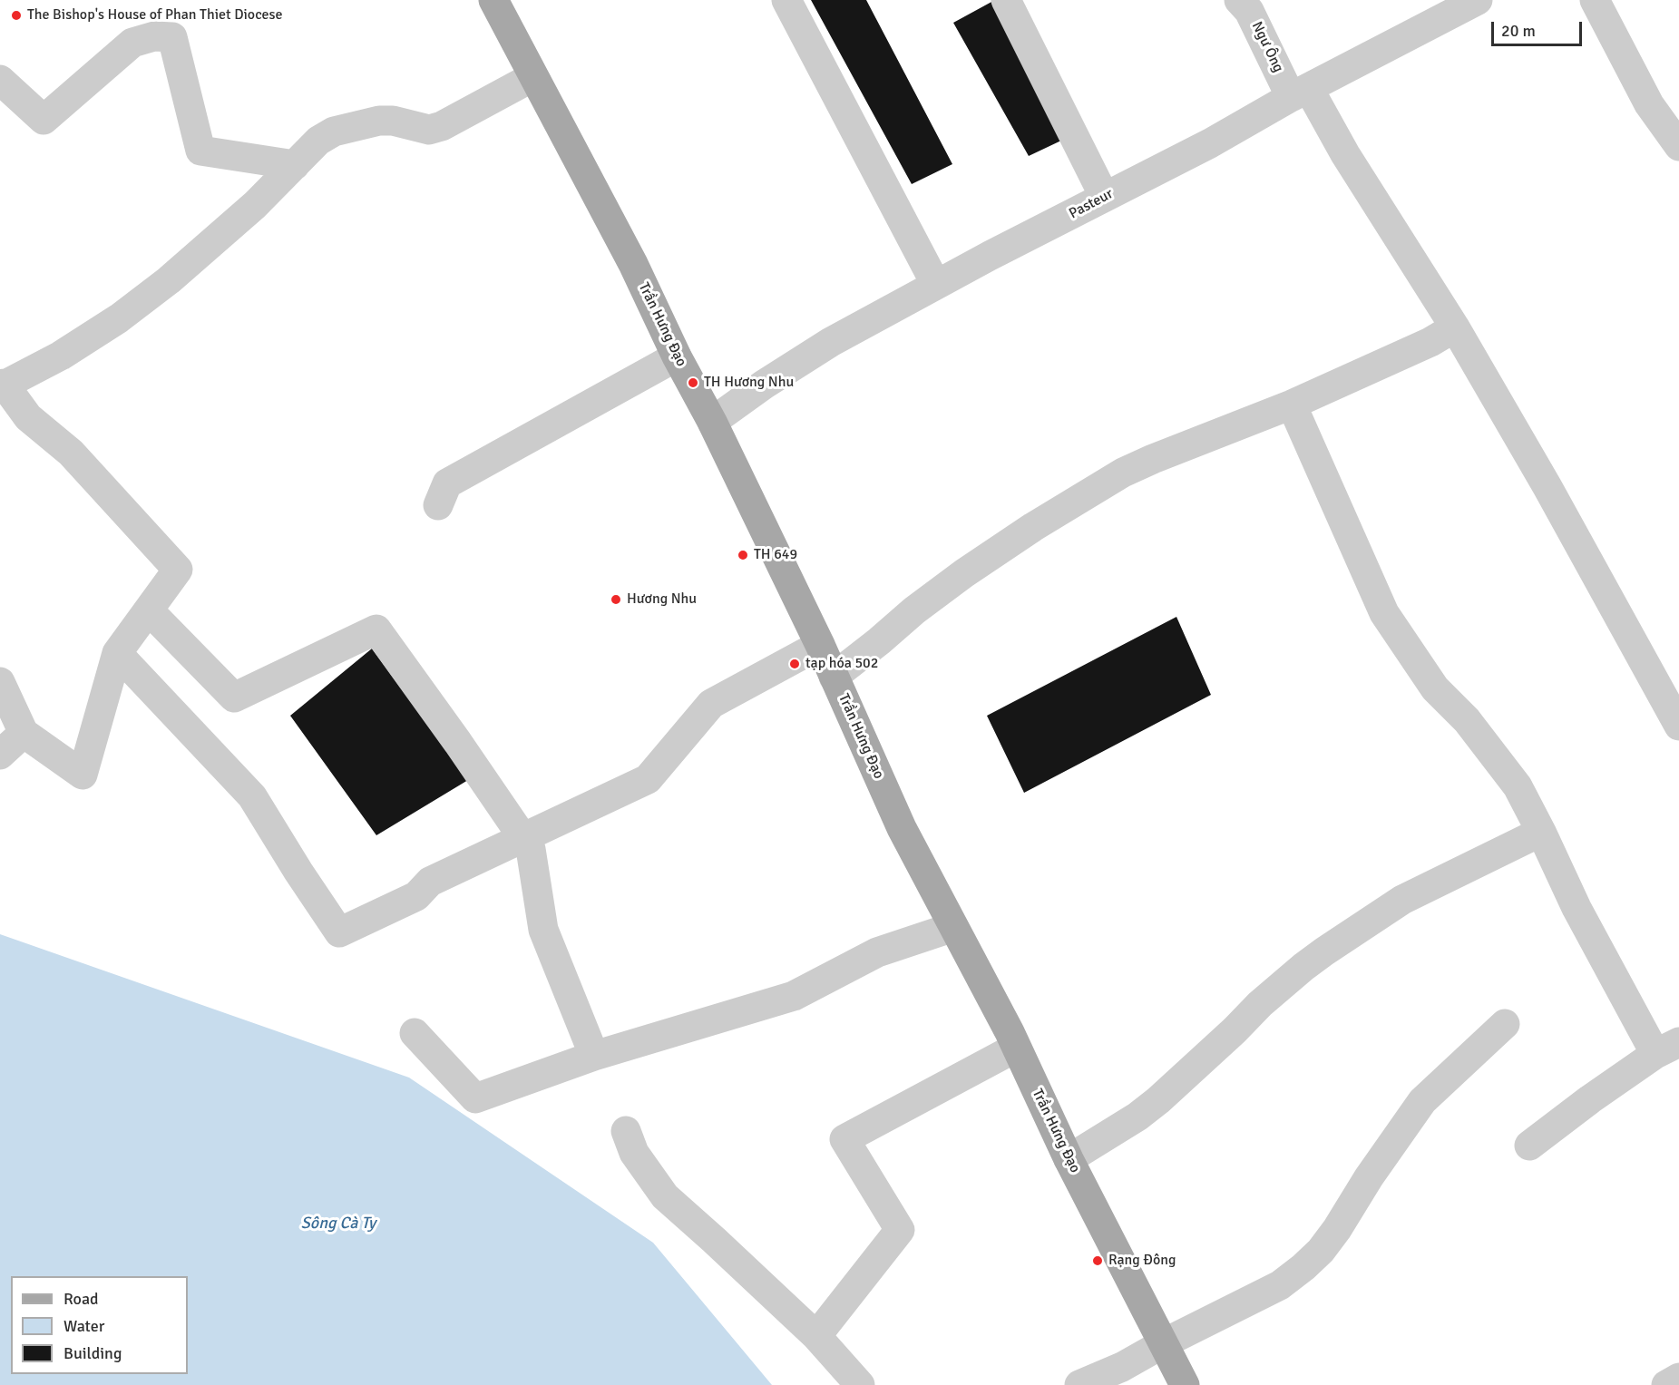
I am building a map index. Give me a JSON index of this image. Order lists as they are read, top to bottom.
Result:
{
  "streets": {
    "main road": ["Trần Hưng Đạo"],
    "street": ["Ngư Ông", "Pasteur"]
  },
  "crossings": [
    ["Ngư Ông", "Pasteur"],
    ["Pasteur", "Trần Hưng Đạo"]
  ],
  "water": ["Sông Cà Ty"],
  "places": [
    "The Bishop's House of Phan Thiet Diocese",
    "TH Hương Nhu",
    "TH 649",
    "Hương Nhu",
    "tạp hóa 502",
    "Rạng Đông"
  ],
  "legend": ["Road", "Water", "Building"],
  "scale_bar": "20 m"
}
